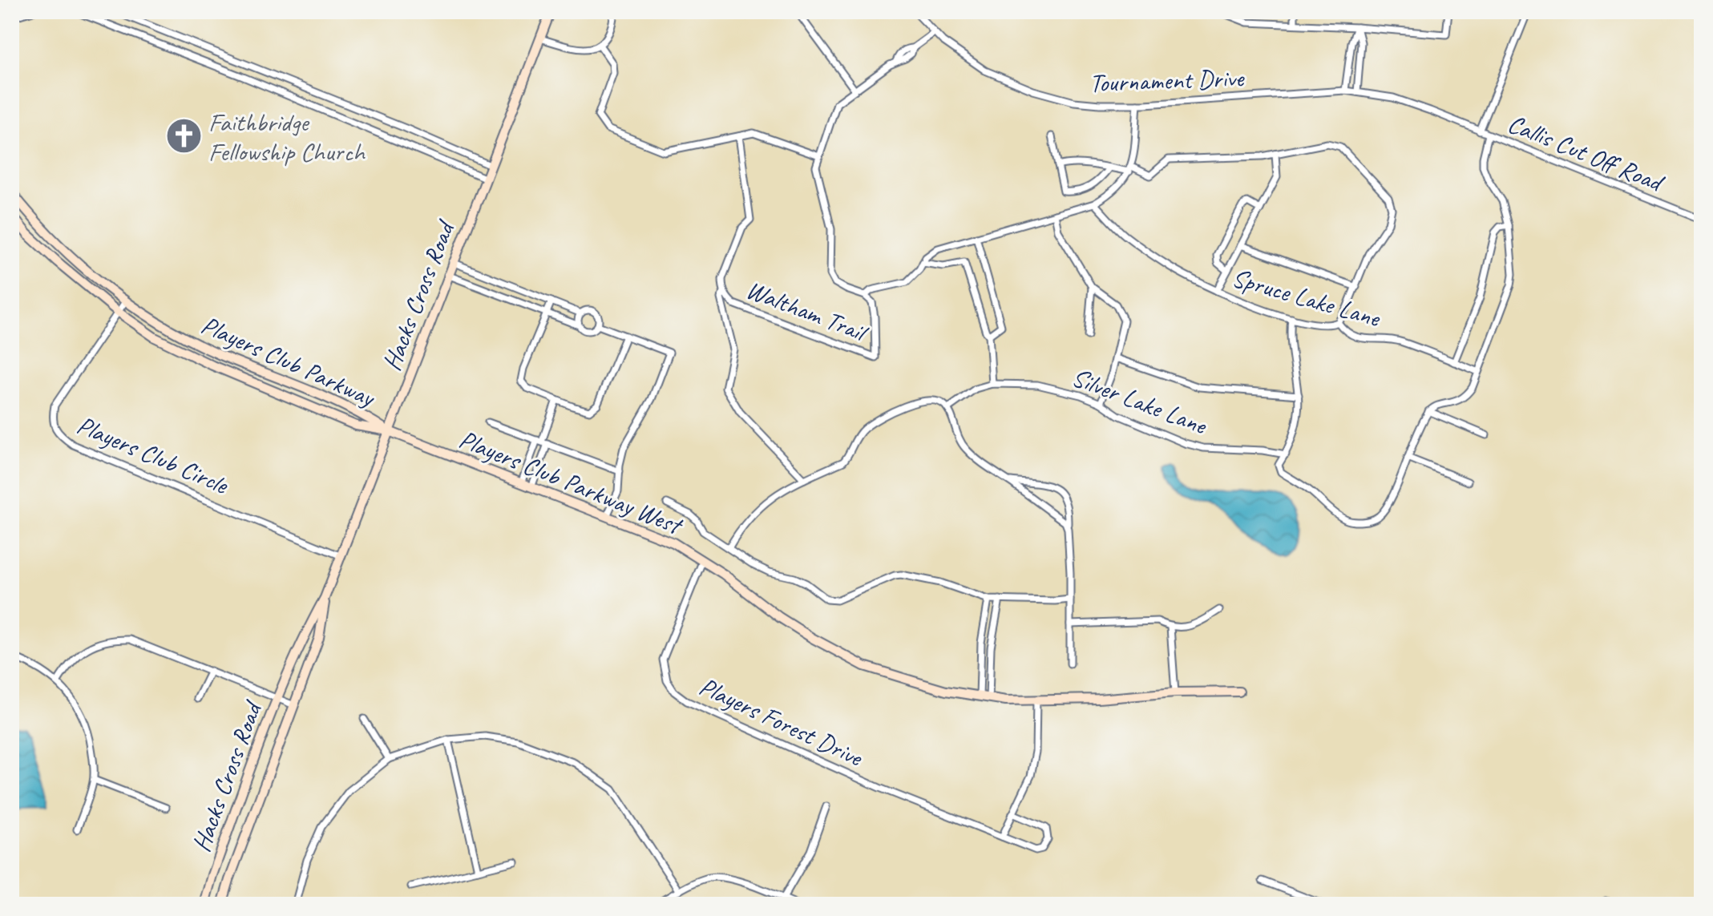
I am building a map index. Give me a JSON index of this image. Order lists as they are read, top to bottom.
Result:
{
  "streets": {
    "street": [
      "Tournament Drive",
      "Callis Cut Off Road",
      "Hacks Cross Road",
      "Spruce Lake Lane",
      "Waltham Trail",
      "Players Club Parkway",
      "Silver Lake Lane",
      "Players Club Circle",
      "Players Club Parkway West",
      "Players Forest Drive"
    ]
  },
  "crossings": [
    ["Tournament Drive", "Callis Cut Off Road"],
    ["Callis Cut Off Road", "Spruce Lake Lane"],
    ["Hacks Cross Road", "Players Club Parkway"],
    ["Hacks Cross Road", "Players Club Circle"],
    ["Hacks Cross Road", "Players Club Parkway West"],
    ["Players Club Parkway", "Players Club Circle"],
    ["Players Club Parkway", "Players Club Parkway West"],
    ["Players Club Parkway West", "Players Forest Drive"]
  ],
  "places": {
    "church": ["Faithbridge Fellowship Church"]
  }
}
